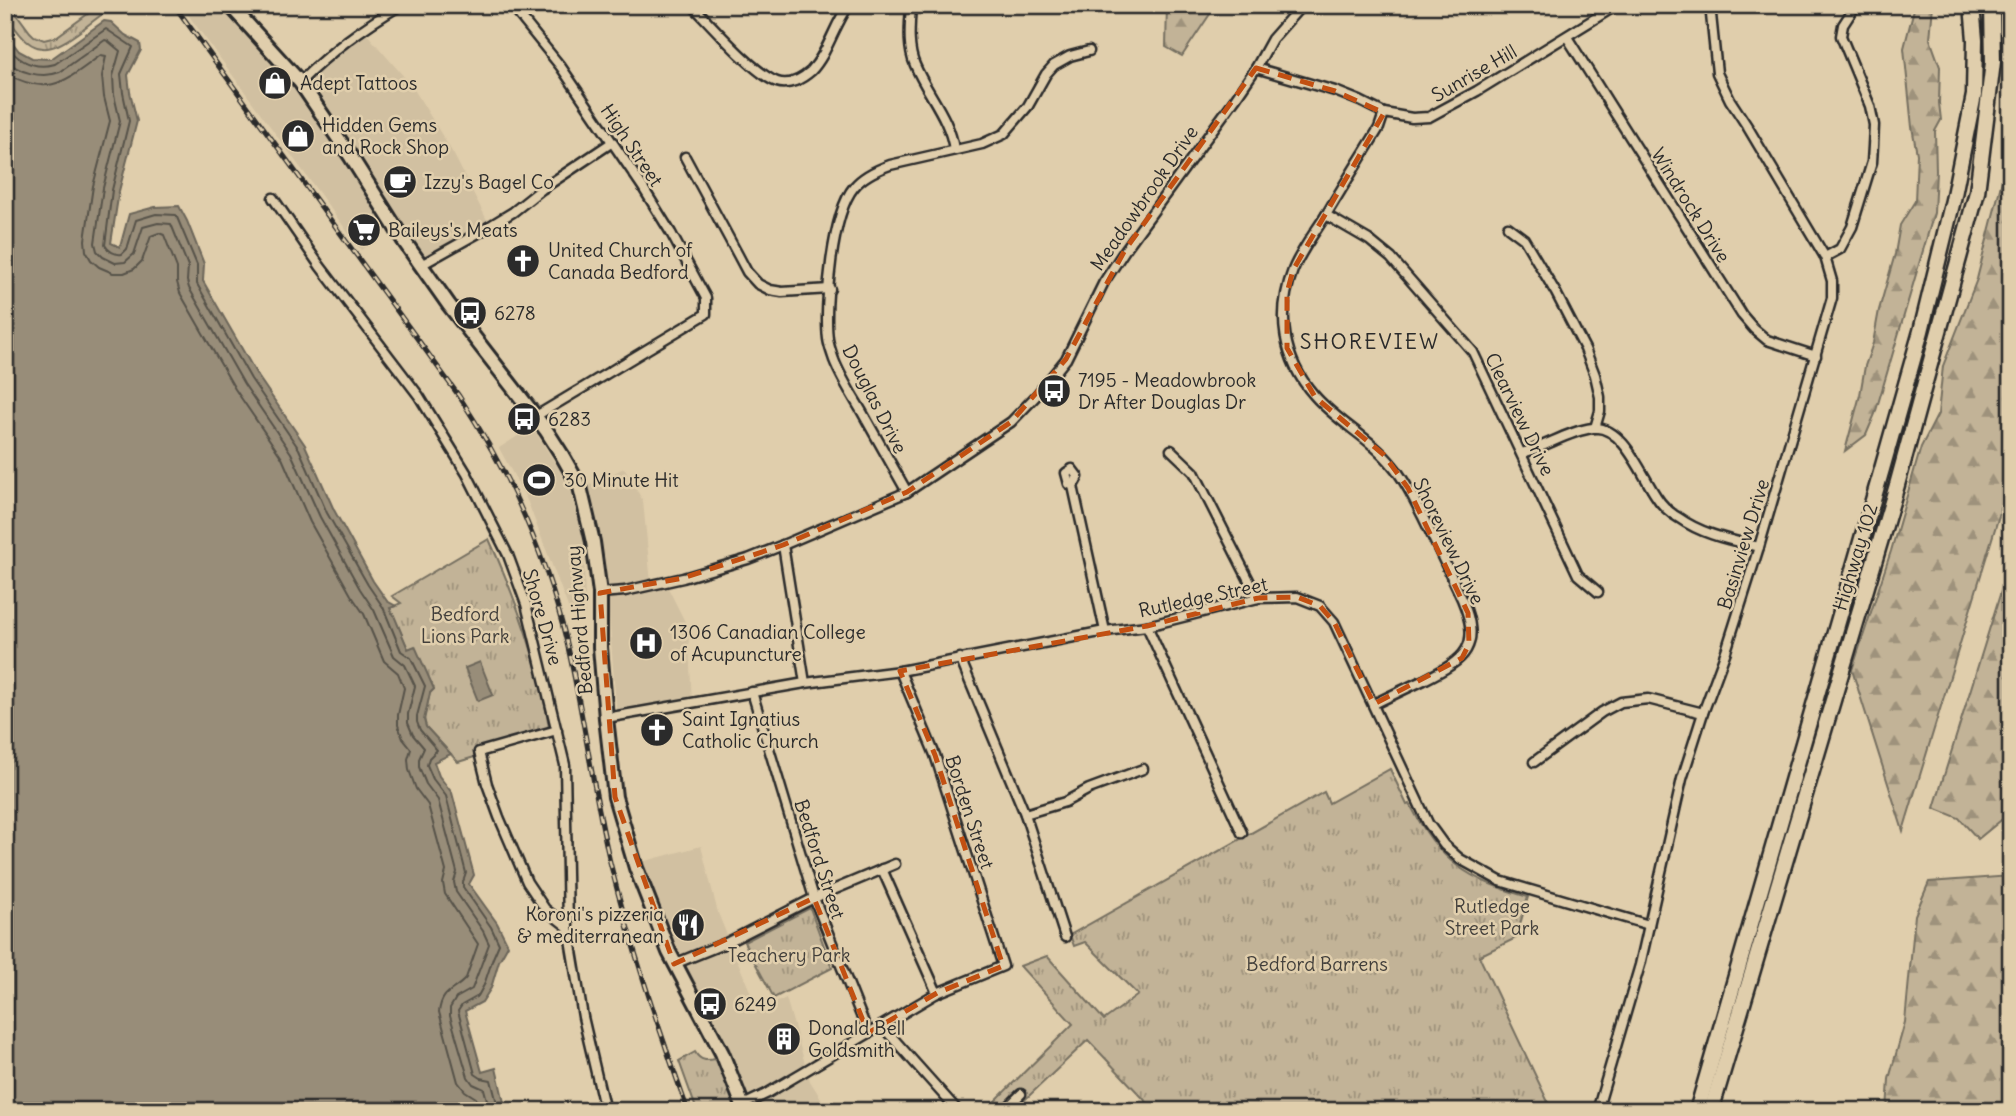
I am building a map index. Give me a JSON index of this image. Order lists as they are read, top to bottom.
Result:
{
  "streets": {
    "highway": ["Highway 102"],
    "main road": ["Bedford Highway"],
    "street": [
      "Sunrise Hill",
      "High Street",
      "Meadowbrook Drive",
      "Windrock Drive",
      "Douglas Drive",
      "Clearview Drive",
      "Shoreview Drive",
      "Basinview Drive",
      "Rutledge Street",
      "Shore Drive",
      "Borden Street",
      "Bedford Street"
    ]
  },
  "crossings": [
    ["Sunrise Hill", "Meadowbrook Drive"],
    ["Sunrise Hill", "Windrock Drive"],
    ["Sunrise Hill", "Shoreview Drive"],
    ["High Street", "Bedford Highway"],
    ["Meadowbrook Drive", "Douglas Drive"],
    ["Meadowbrook Drive", "Bedford Highway"],
    ["Windrock Drive", "Basinview Drive"],
    ["Clearview Drive", "Shoreview Drive"],
    ["Shoreview Drive", "Rutledge Street"],
    ["Basinview Drive", "Rutledge Street"],
    ["Rutledge Street", "Bedford Highway"],
    ["Rutledge Street", "Borden Street"],
    ["Rutledge Street", "Bedford Street"]
  ],
  "districts": ["SHOREVIEW"],
  "parks": [
    "Bedford Lions Park",
    "Rutledge Street Park",
    "Teachery Park",
    "Bedford Barrens"
  ],
  "places": {
    "shop": ["Adept Tattoos", "Hidden Gems and Rock Shop"],
    "cafe": ["Izzy's Bagel Co"],
    "supermarket": ["Baileys's Meats"],
    "church": ["United Church of Canada Bedford", "Saint Ignatius Catholic Church"],
    "bus stop": [
      "6278",
      "7195 - Meadowbrook Dr After Douglas Dr",
      "6283",
      "6249"
    ],
    "sports": ["30 Minute Hit"],
    "hospital": ["1306 Canadian College of Acupuncture"],
    "restaurant": ["Koroni's pizzeria & mediterranean"],
    "building": ["Donald Bell Goldsmith"]
  }
}
